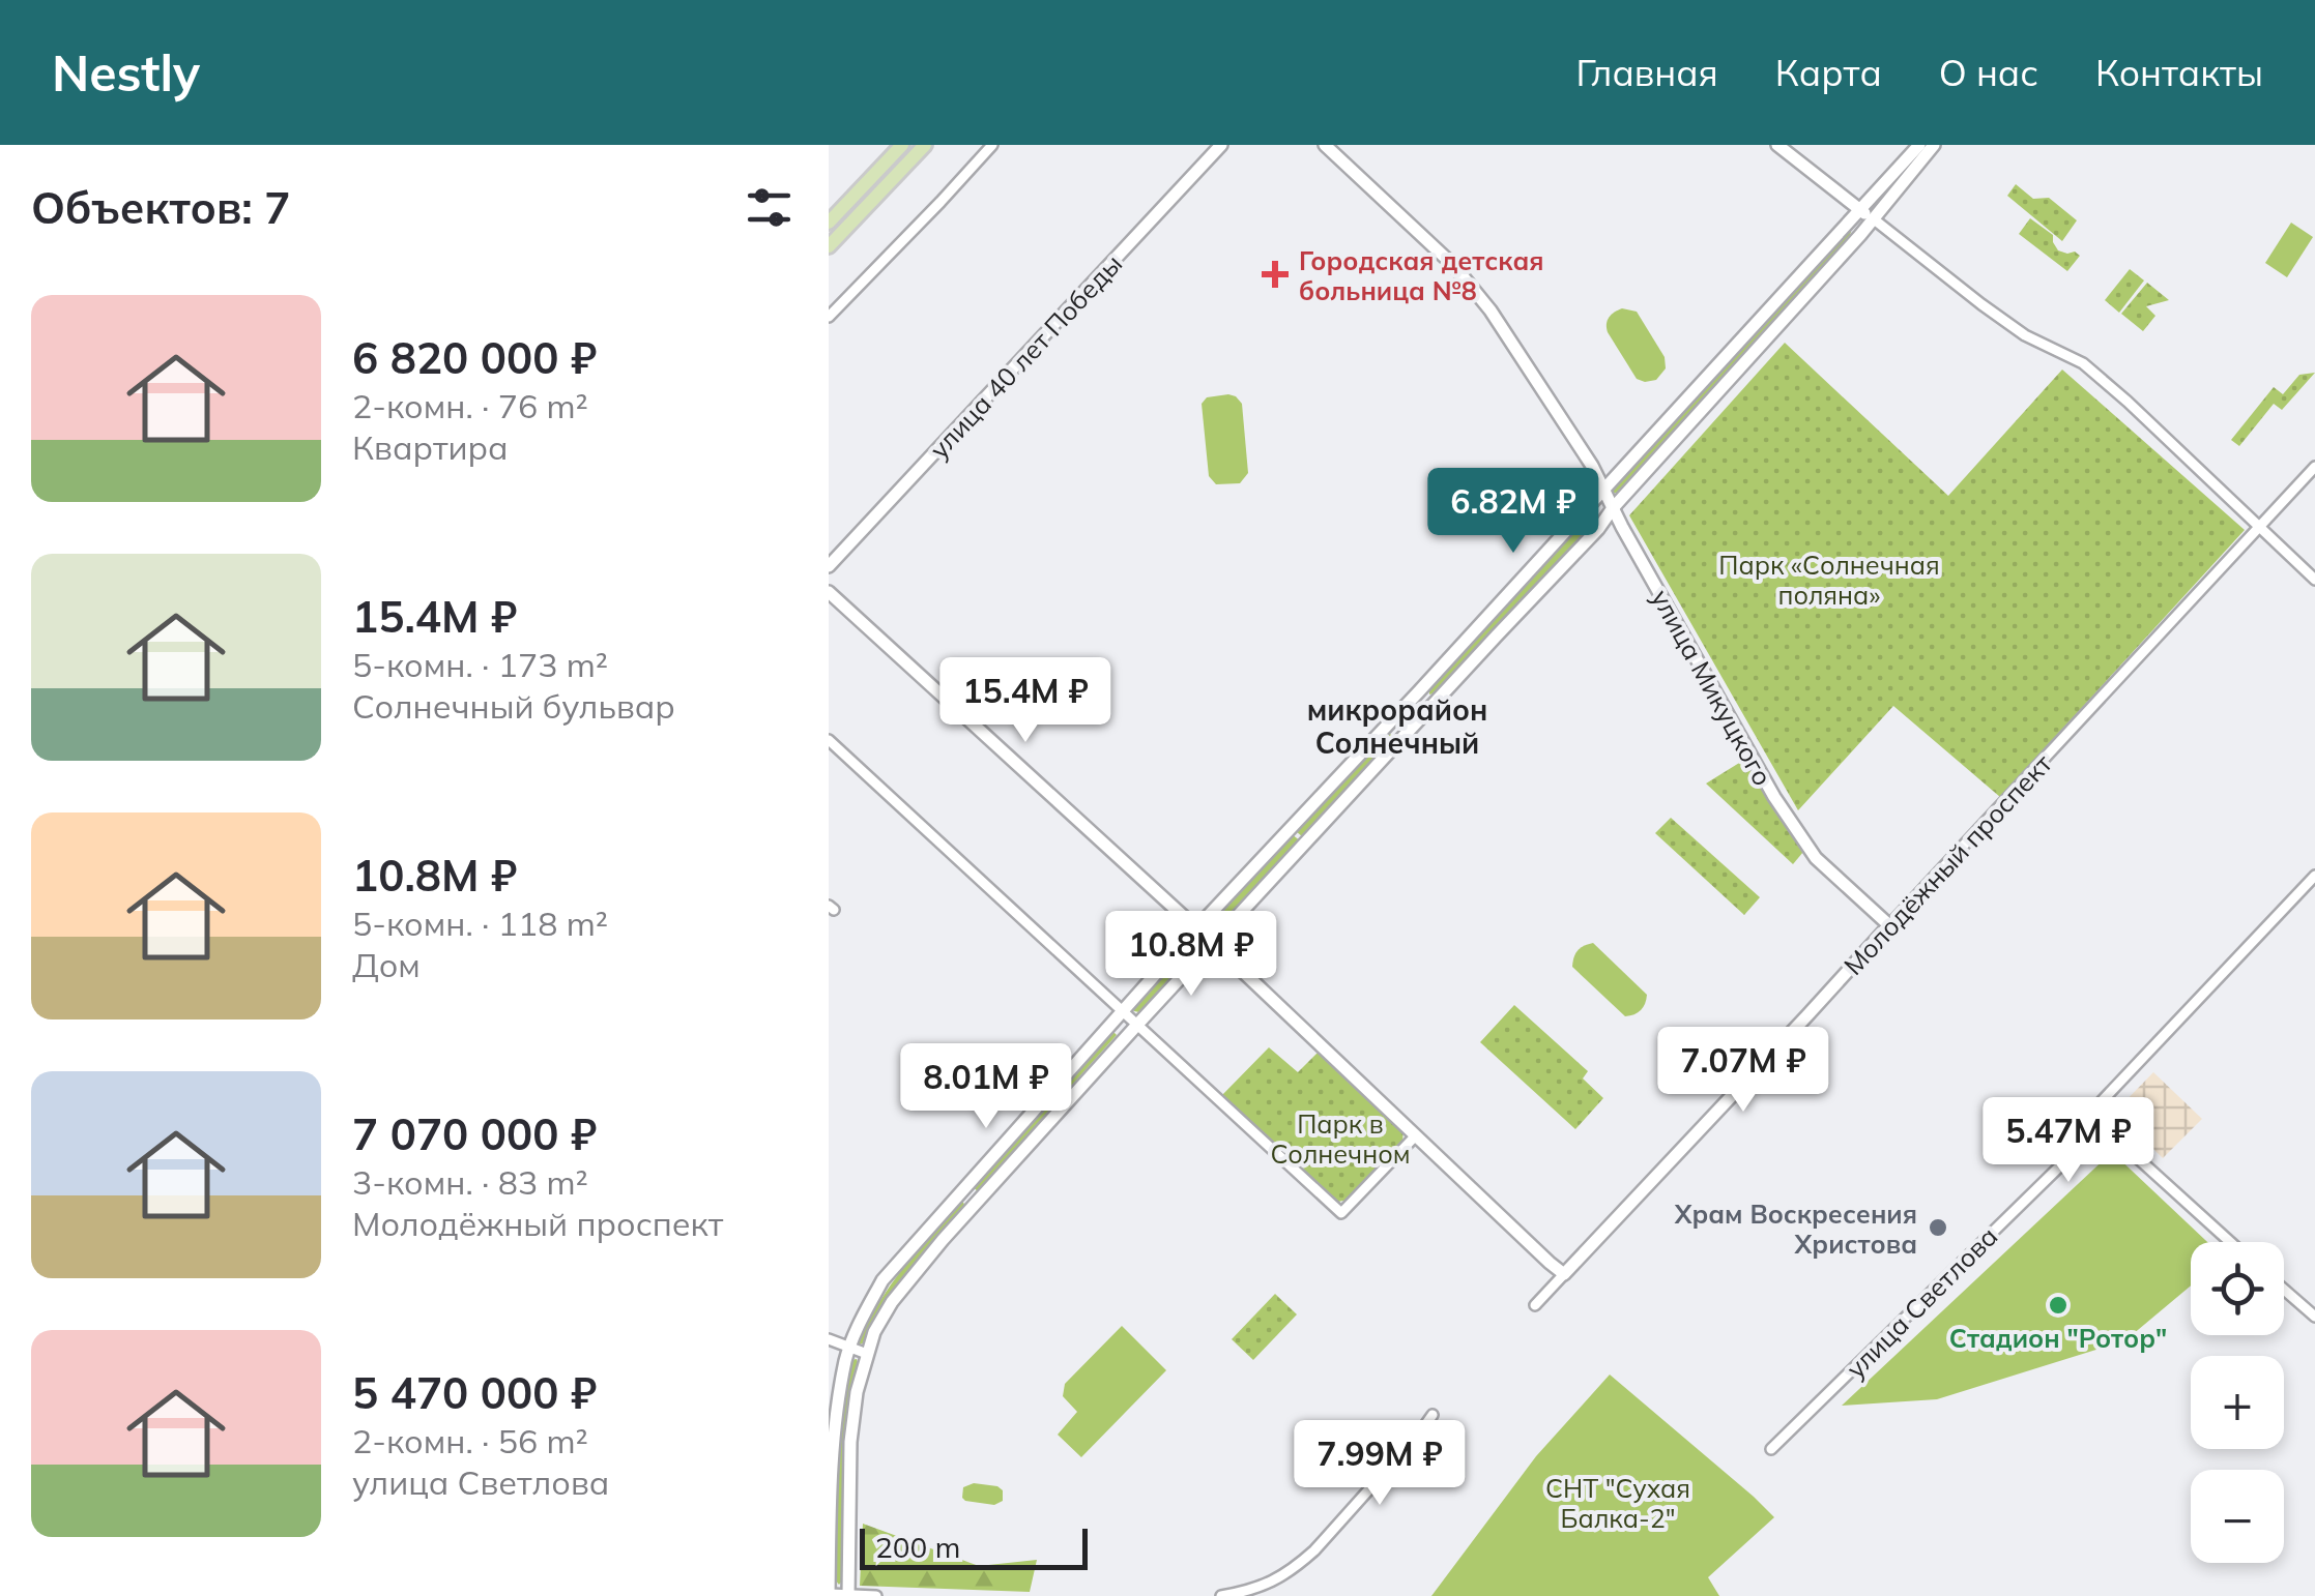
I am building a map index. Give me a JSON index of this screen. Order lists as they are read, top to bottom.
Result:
{
  "streets": {
    "main road": ["улица 40 лет Победы", "улица Микуцкого", "Молодёжный проспект"],
    "street": ["улица Светлова"]
  },
  "crossings": [
    ["улица Микуцкого", "Молодёжный проспект"]
  ],
  "districts": ["микрорайон Солнечный"],
  "parks": ["Парк «Солнечная поляна»", "Парк в Солнечном", "СНТ \"Сухая Балка-2\""],
  "places": {
    "health": ["Городская детская больница №8"],
    "other": ["Храм Воскресения Христова", "Стадион \"Ротор\""]
  },
  "scale_bar": "200 m",
  "page": {
    "header": "Nestly",
    "nav": [
      "Главная",
      "Карта",
      "О нас",
      "Контакты"
    ],
    "heading": "Объектов: 7",
    "list": [
      {
        "name": "6 820 000 ₽",
        "note": "2-комн. · 76 m² · Квартира"
      },
      {
        "name": "15.4M ₽",
        "note": "5-комн. · 173 m² · Солнечный бульвар"
      },
      {
        "name": "10.8M ₽",
        "note": "5-комн. · 118 m² · Дом"
      },
      {
        "name": "7 070 000 ₽",
        "note": "3-комн. · 83 m² · Молодёжный проспект"
      },
      {
        "name": "5 470 000 ₽",
        "note": "2-комн. · 56 m² · улица Светлова"
      }
    ],
    "price": [
      "6.82M ₽",
      "15.4M ₽",
      "10.8M ₽",
      "7.07M ₽",
      "8.01M ₽",
      "5.47M ₽",
      "7.99M ₽"
    ],
    "map_buttons": ["+", "−"],
    "scale": "200 m"
  }
}
